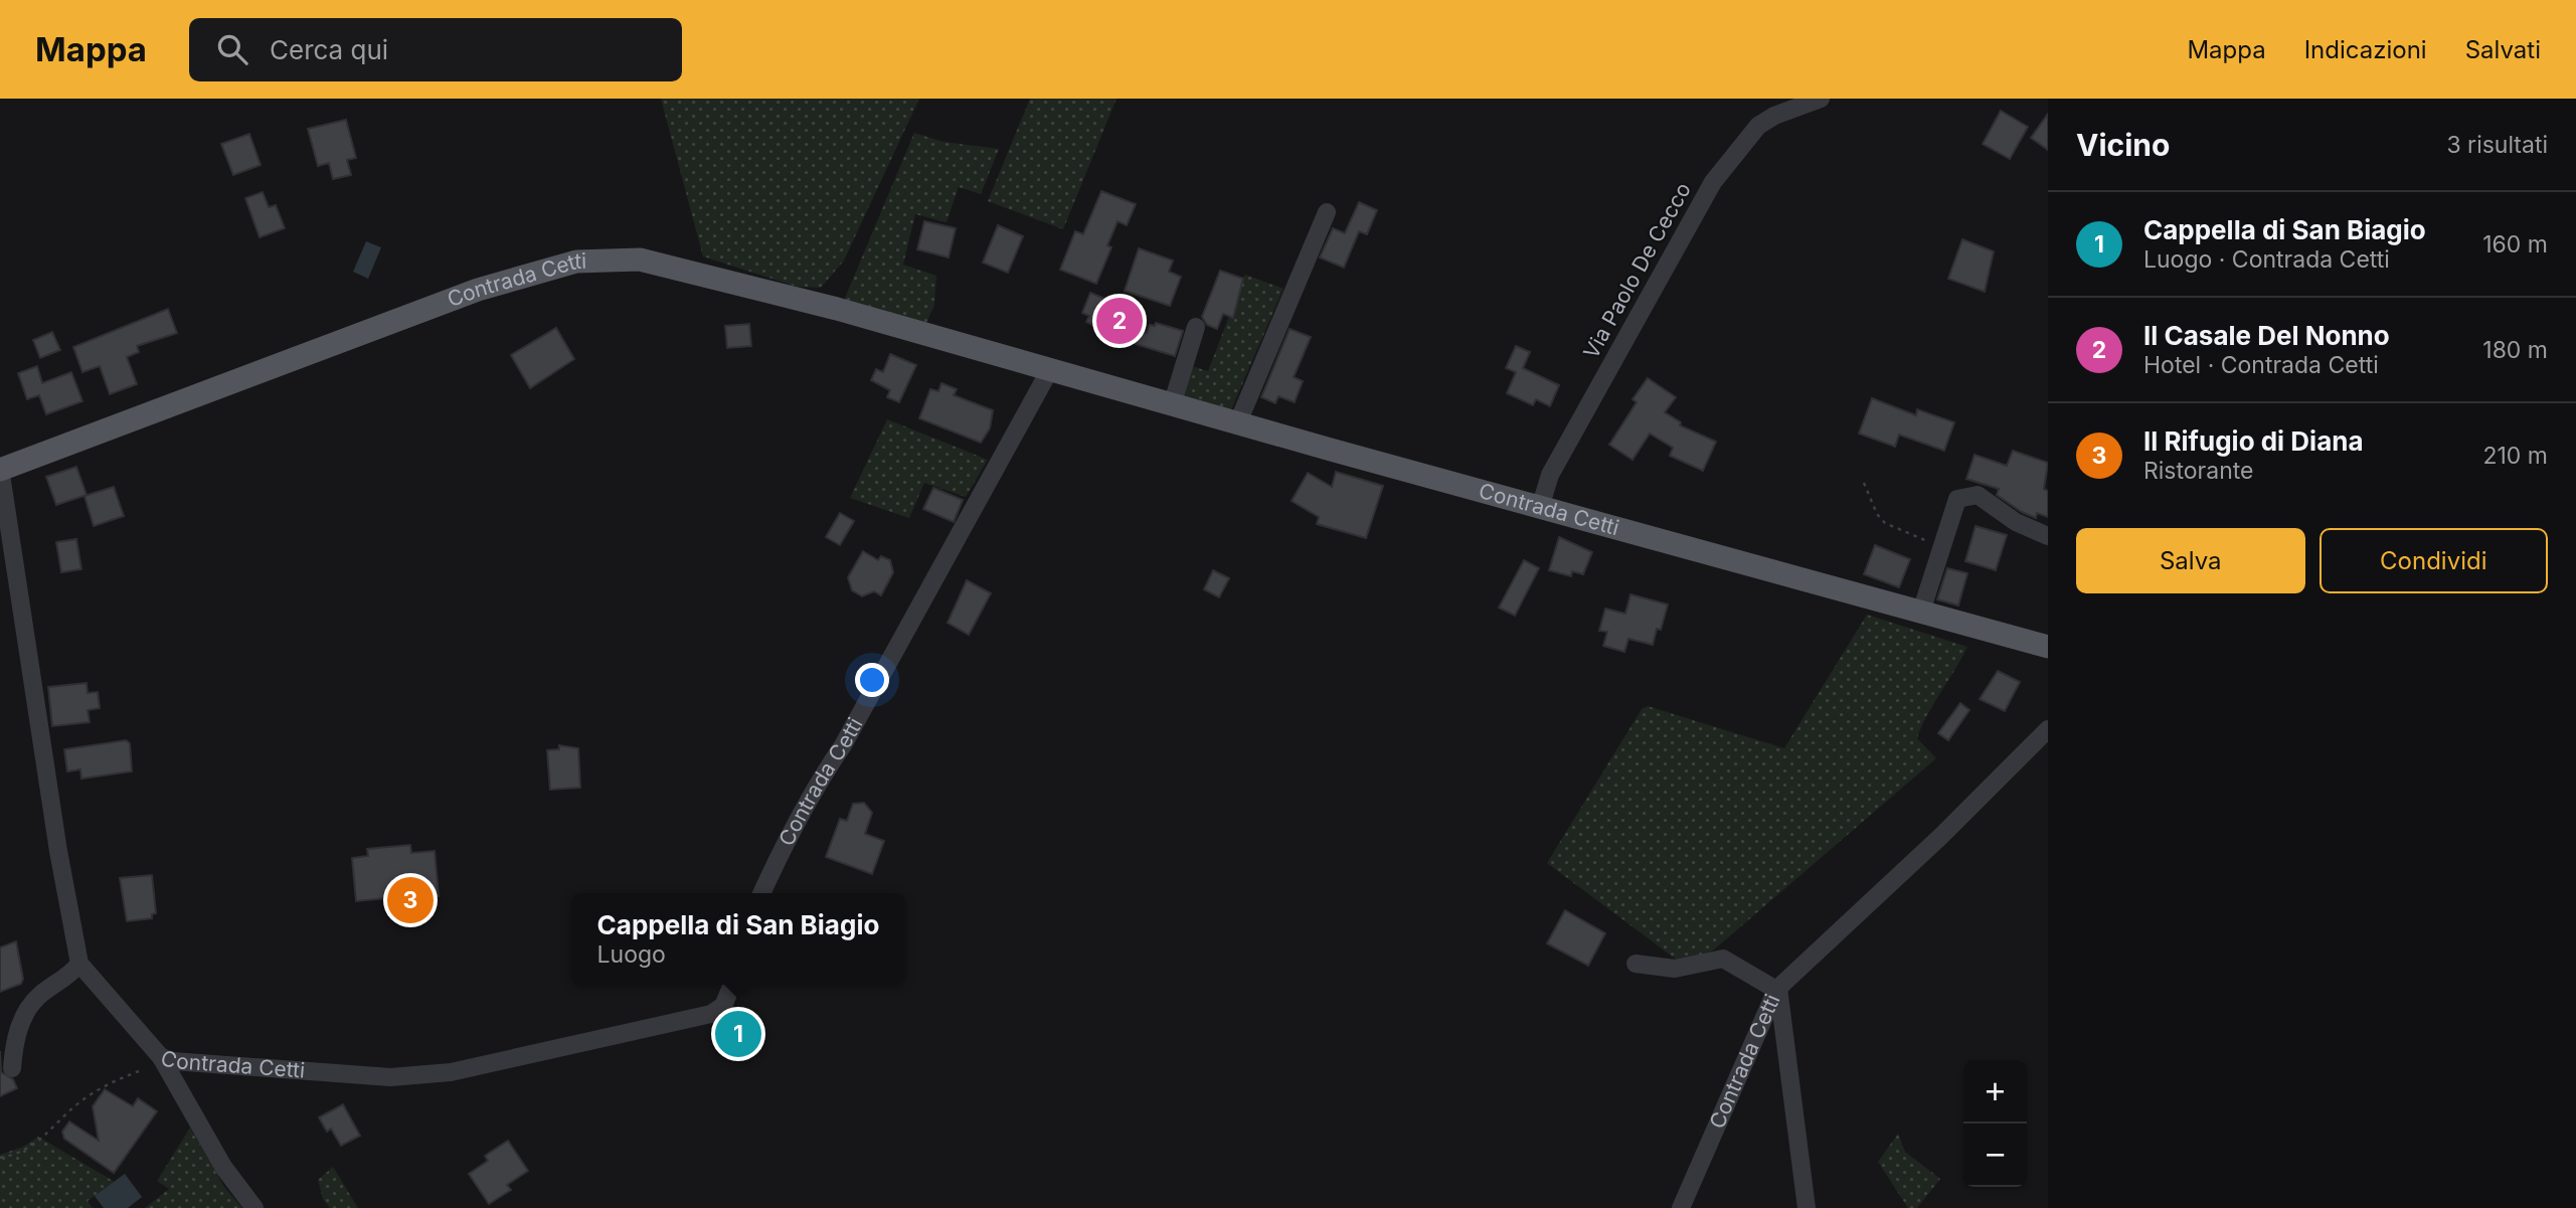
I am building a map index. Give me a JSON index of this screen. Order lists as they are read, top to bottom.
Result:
{
  "streets": {
    "main road": ["Contrada Cetti"],
    "street": ["Via Paolo De Cecco"]
  },
  "crossings": [
    ["Via Paolo De Cecco", "Contrada Cetti"]
  ],
  "page": {
    "header": "Mappa",
    "search": "Cerca qui",
    "nav": ["Mappa", "Indicazioni", "Salvati"],
    "heading": ["Vicino", "3 risultati"],
    "list": [
      {
        "mark": "1",
        "name": "Cappella di San Biagio",
        "note": "Luogo · Contrada Cetti",
        "value": "160 m"
      },
      {
        "mark": "2",
        "name": "Il Casale Del Nonno",
        "note": "Hotel · Contrada Cetti",
        "value": "180 m"
      },
      {
        "mark": "3",
        "name": "Il Rifugio di Diana",
        "note": "Ristorante",
        "value": "210 m"
      }
    ],
    "pins": ["2", "3", "1"],
    "buttons": ["Salva", "Condividi"],
    "popup": ["Cappella di San Biagio", "Luogo"],
    "map_buttons": ["+", "−"]
  }
}
